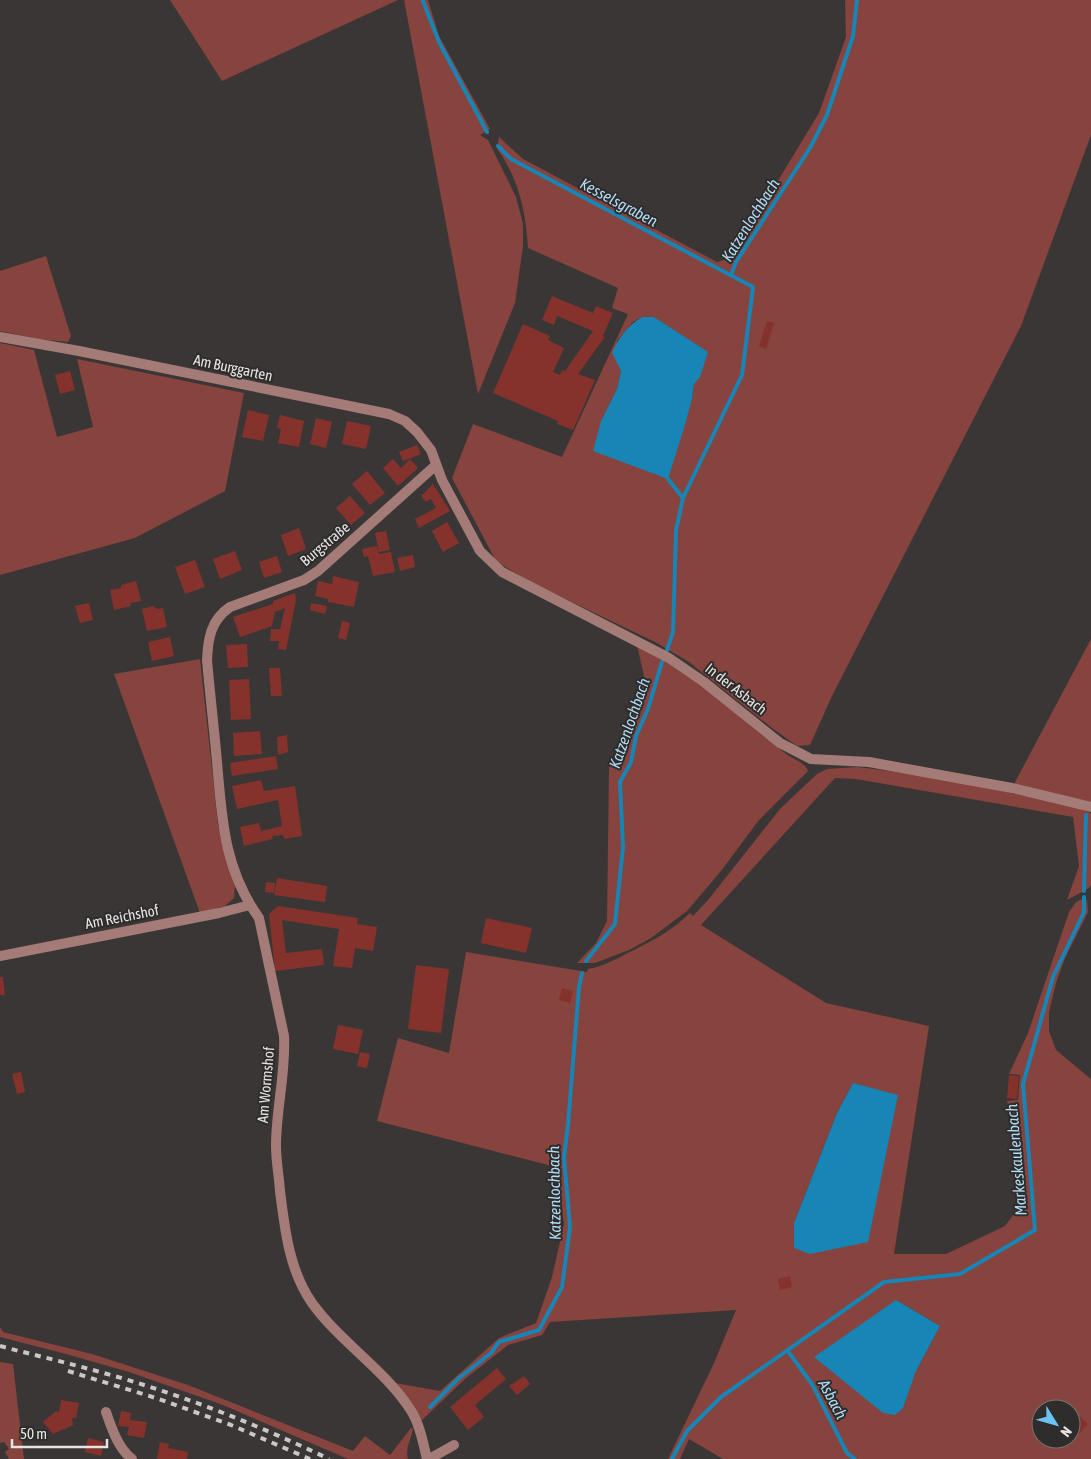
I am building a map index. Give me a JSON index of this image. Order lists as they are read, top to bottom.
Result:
{
  "streets": {
    "street": [
      "Am Burggarten",
      "Burgstraße",
      "In der Asbach",
      "Am Reichshof",
      "Am Wormshof"
    ]
  },
  "crossings": [
    ["Am Burggarten", "Burgstraße"],
    ["Am Burggarten", "In der Asbach"],
    ["Burgstraße", "In der Asbach"],
    ["Burgstraße", "Am Wormshof"],
    ["Am Reichshof", "Am Wormshof"]
  ],
  "water": [
    "Kesselsgraben",
    "Katzenlochbach",
    "Markeskaulenbach",
    "Asbach"
  ],
  "scale_bar": "50 m",
  "north": "bottom right"
}
